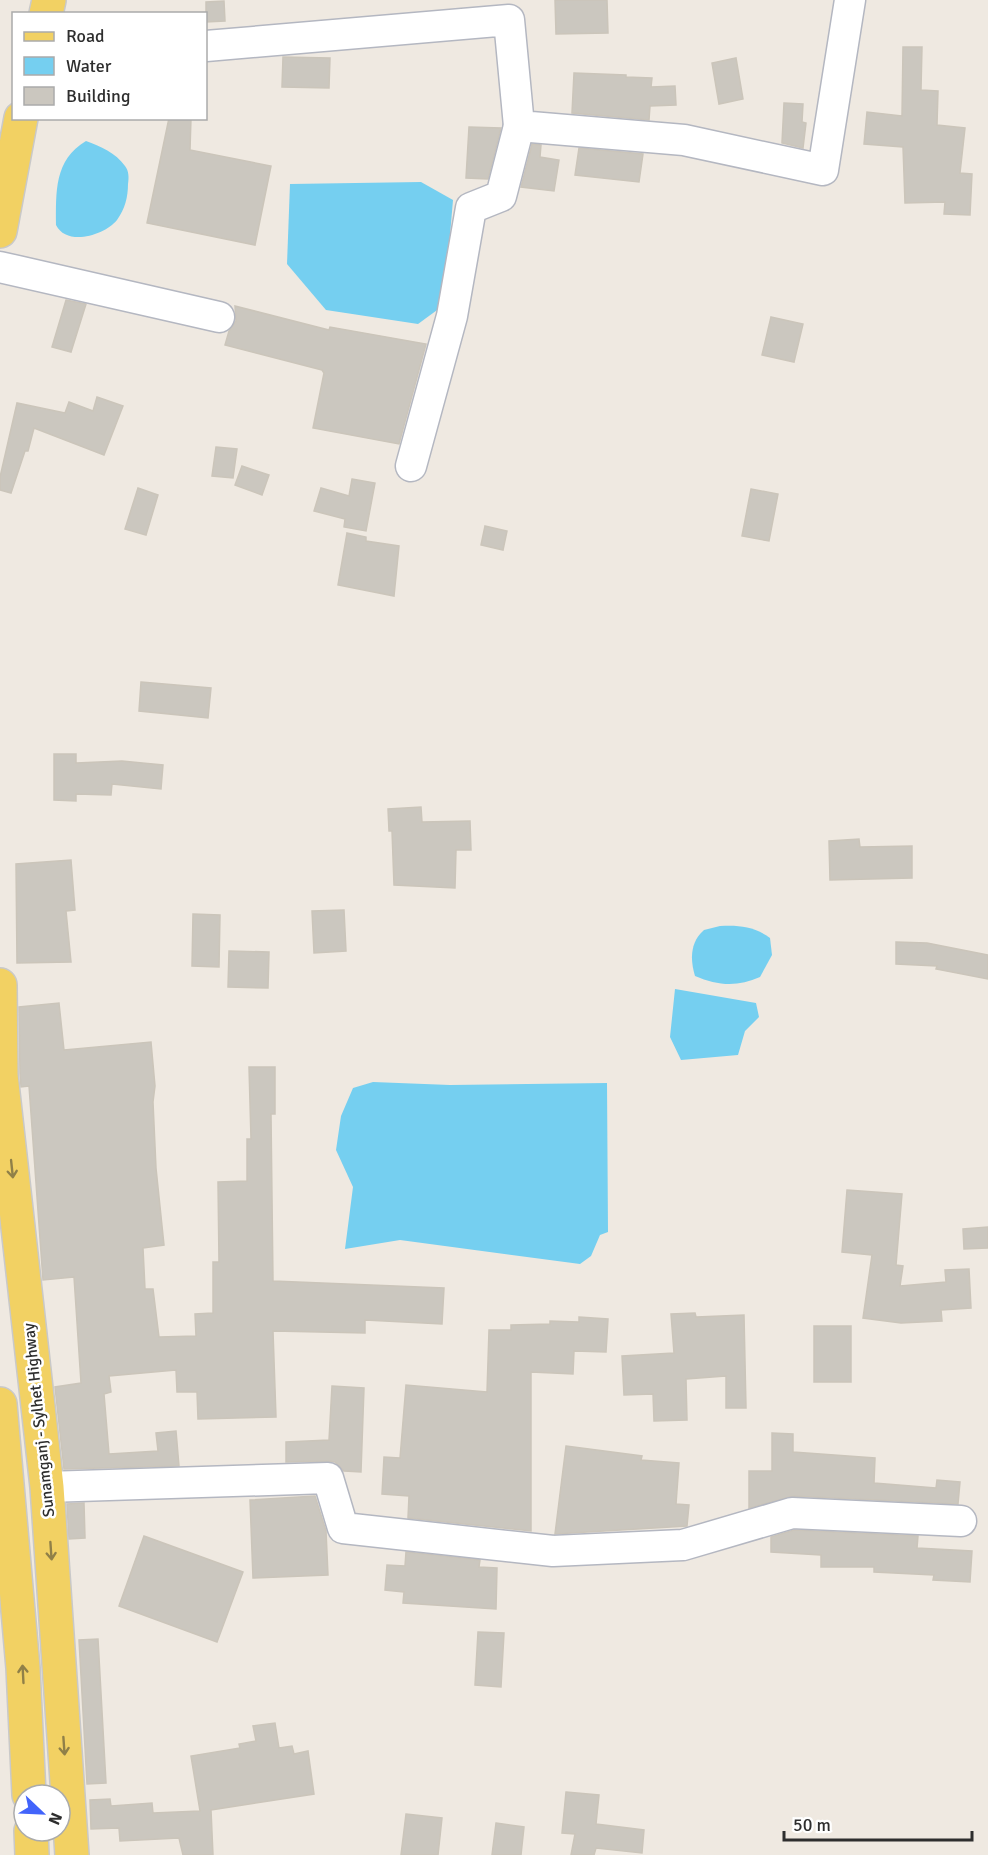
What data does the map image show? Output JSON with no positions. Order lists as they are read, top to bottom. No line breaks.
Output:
{"streets":{"main road":["Sunamganj - Sylhet Highway"]},"legend":["Road","Water","Building"],"scale_bar":"50 m","north":"bottom right"}
